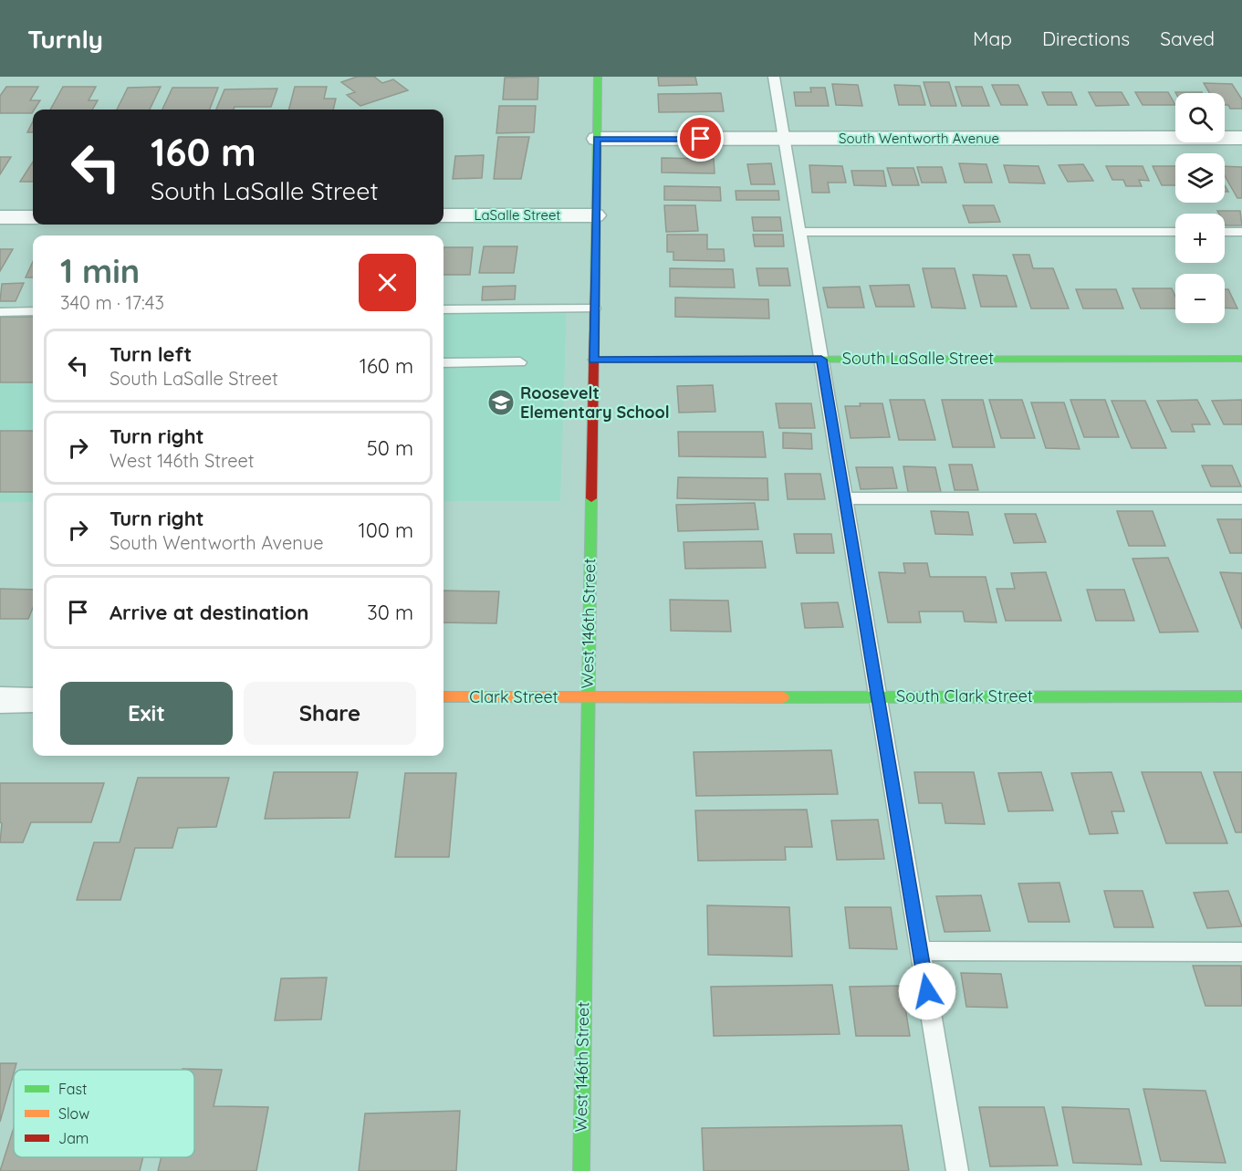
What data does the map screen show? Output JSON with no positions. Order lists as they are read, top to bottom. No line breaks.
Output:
{"streets":{"street":["South Wentworth Avenue","LaSalle Street","South LaSalle Street","West 146th Street","South Clark Street","Clark Street"]},"crossings":[["South Wentworth Avenue","West 146th Street"],["LaSalle Street","West 146th Street"],["South LaSalle Street","West 146th Street"],["West 146th Street","South Clark Street"],["West 146th Street","Clark Street"],["South Clark Street","Clark Street"]],"places":{"school or university":["Roosevelt Elementary School"]},"legend":["Fast","Slow","Jam"],"page":{"header":"Turnly","nav":["Map","Directions","Saved"],"map_buttons":["+","−"],"turn":["160 m","South LaSalle Street"],"heading":["1 min","340 m · 17:43"],"list":[{"name":"Turn left","note":"South LaSalle Street","value":"160 m"},{"name":"Turn right","note":"West 146th Street","value":"50 m"},{"name":"Turn right","note":"South Wentworth Avenue","value":"100 m"},{"name":"Arrive at destination","value":"30 m"}],"buttons":["Exit","Share"]}}
